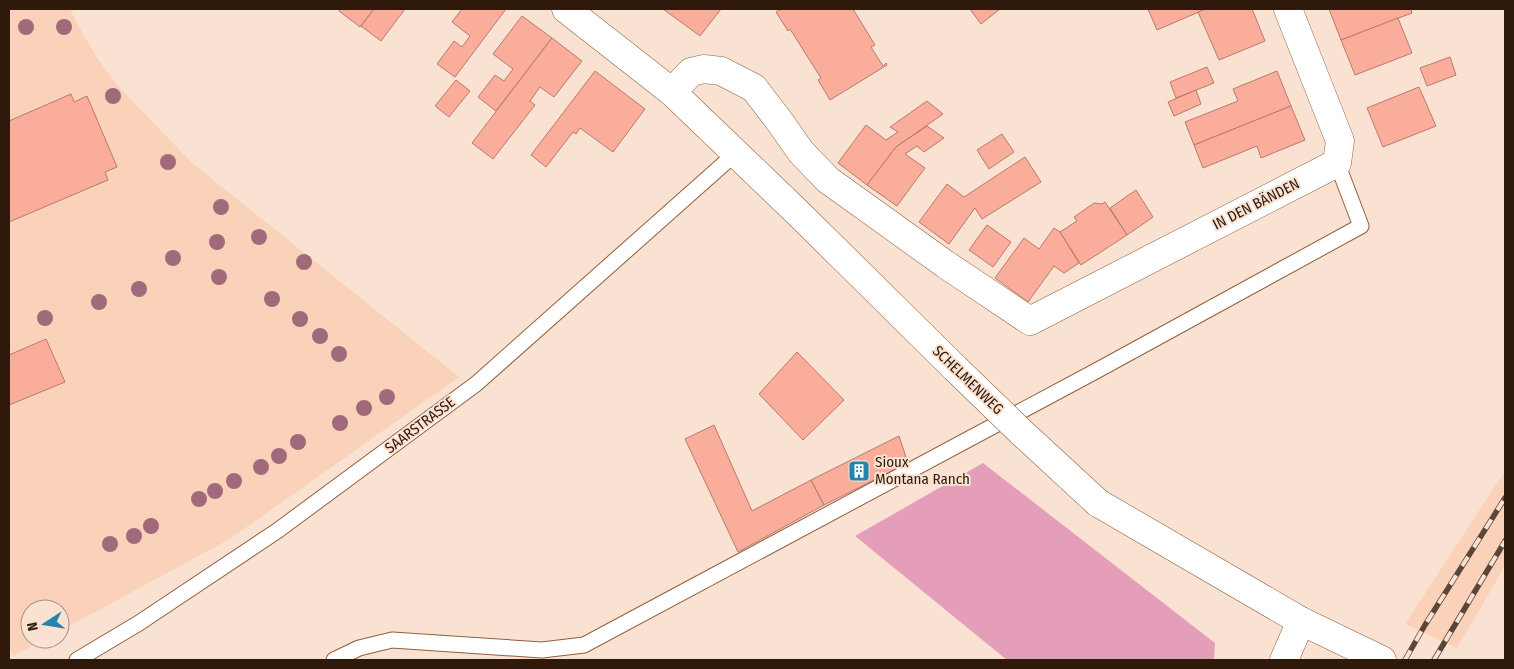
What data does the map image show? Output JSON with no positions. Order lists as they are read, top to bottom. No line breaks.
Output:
{"streets":{"street":["IN DEN BÄNDEN","SCHELMENWEG"],"lane":["SAARSTRASSE"]},"crossings":[["IN DEN BÄNDEN","SCHELMENWEG"],["SCHELMENWEG","SAARSTRASSE"]],"places":{"building":["Sioux Montana Ranch"]},"north":"left"}
